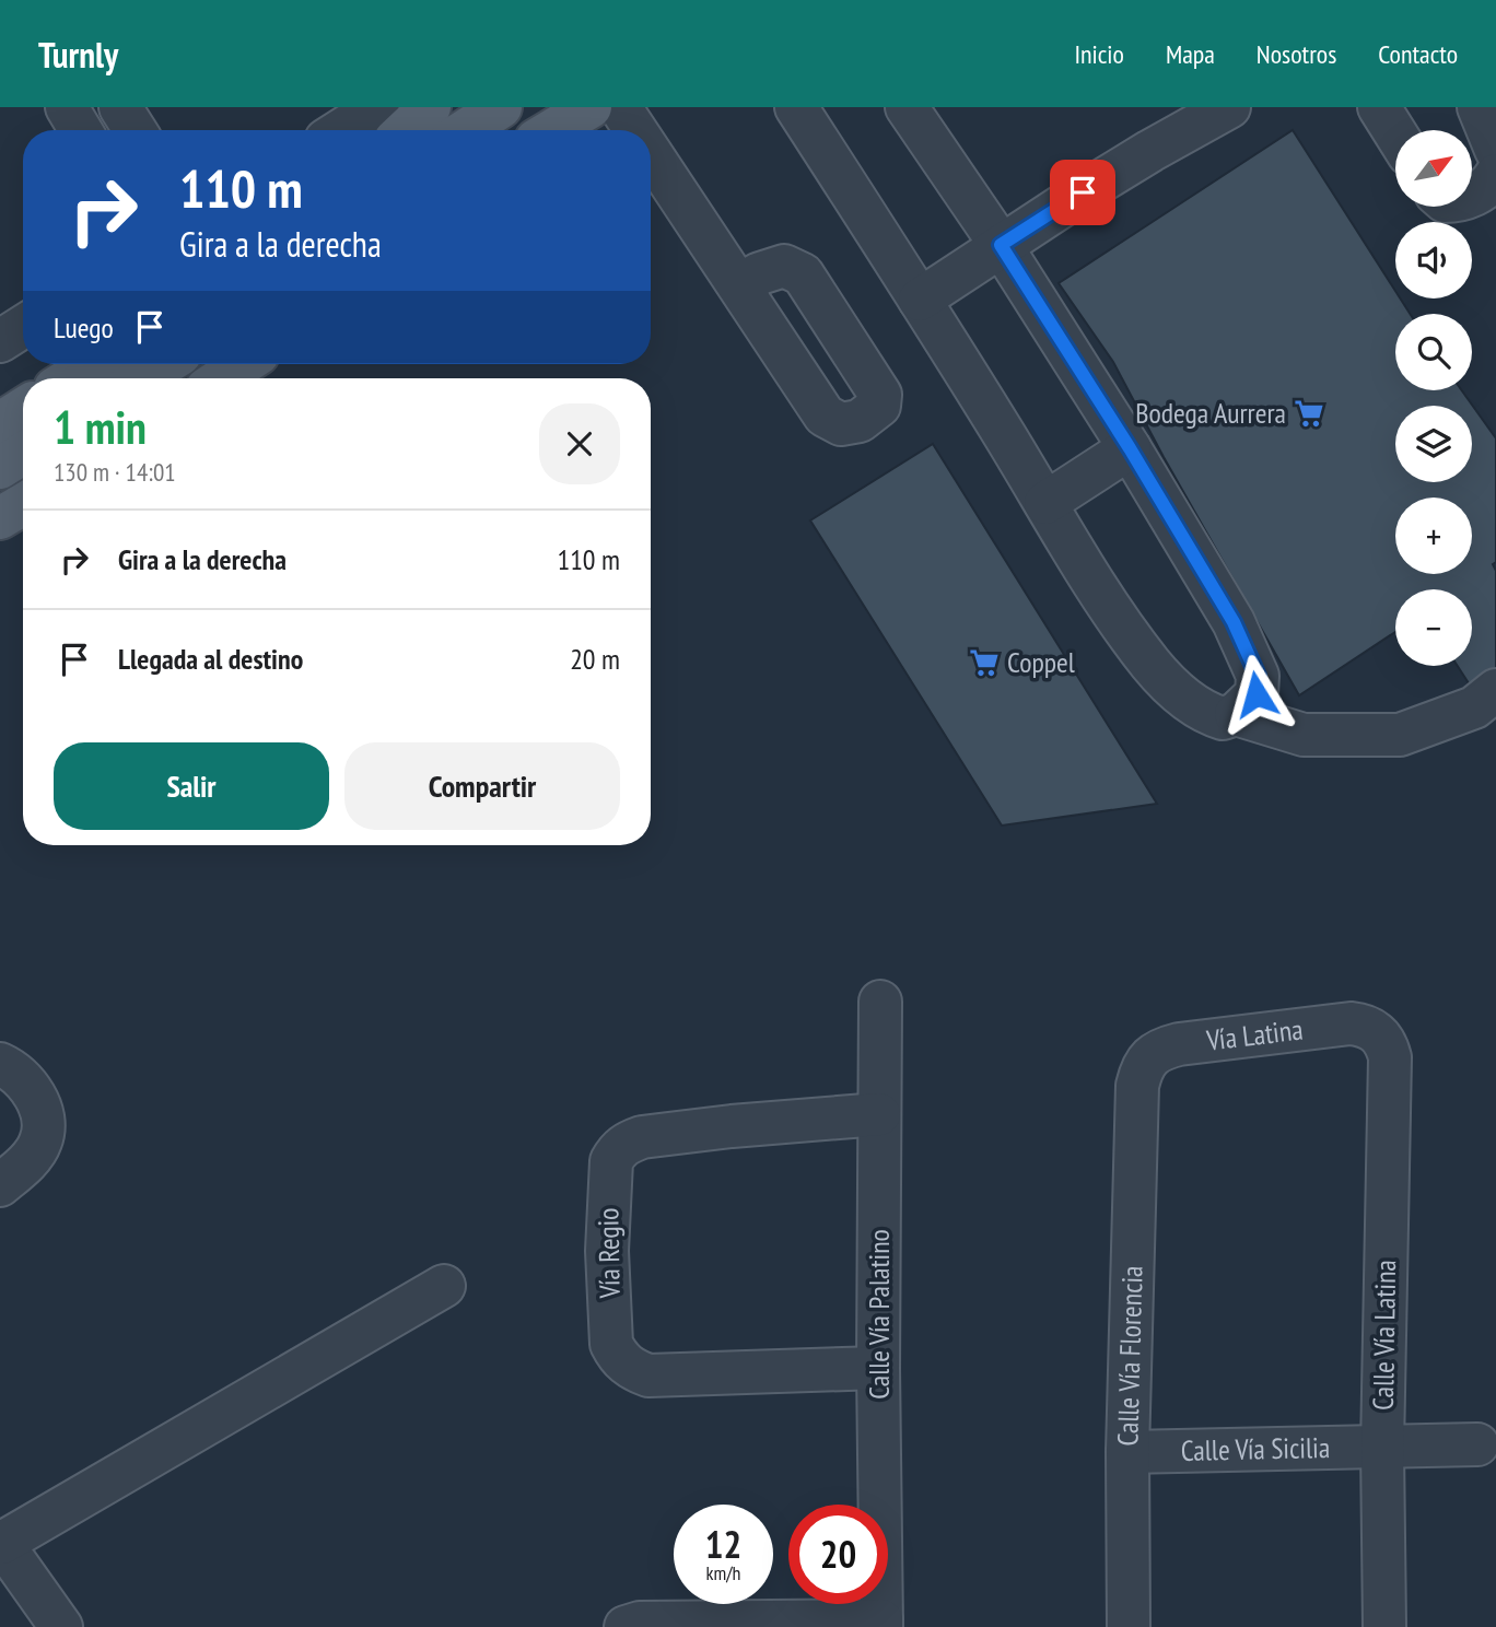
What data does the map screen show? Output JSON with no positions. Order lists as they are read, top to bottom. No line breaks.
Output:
{"streets":{"street":["Vía Latina","Vía Regio","Calle Vía Palatino","Calle Vía Latina","Calle Vía Florencia","Calle Vía Sicilia"]},"crossings":[["Vía Latina","Calle Vía Latina"],["Vía Latina","Calle Vía Florencia"],["Vía Regio","Calle Vía Palatino"],["Calle Vía Latina","Calle Vía Sicilia"],["Calle Vía Florencia","Calle Vía Sicilia"]],"places":{"supermarket":["Bodega Aurrera","Coppel"]},"north":"top right","page":{"header":"Turnly","nav":["Inicio","Mapa","Nosotros","Contacto"],"map_buttons":["+","−"],"turn":["110 m","Gira a la derecha"],"then":"Luego","heading":["1 min","130 m · 14:01"],"list":[{"name":"Gira a la derecha","value":"110 m"},{"name":"Llegada al destino","value":"20 m"}],"buttons":["Salir","Compartir"],"speed":"12 km/h","limit":"20"}}
